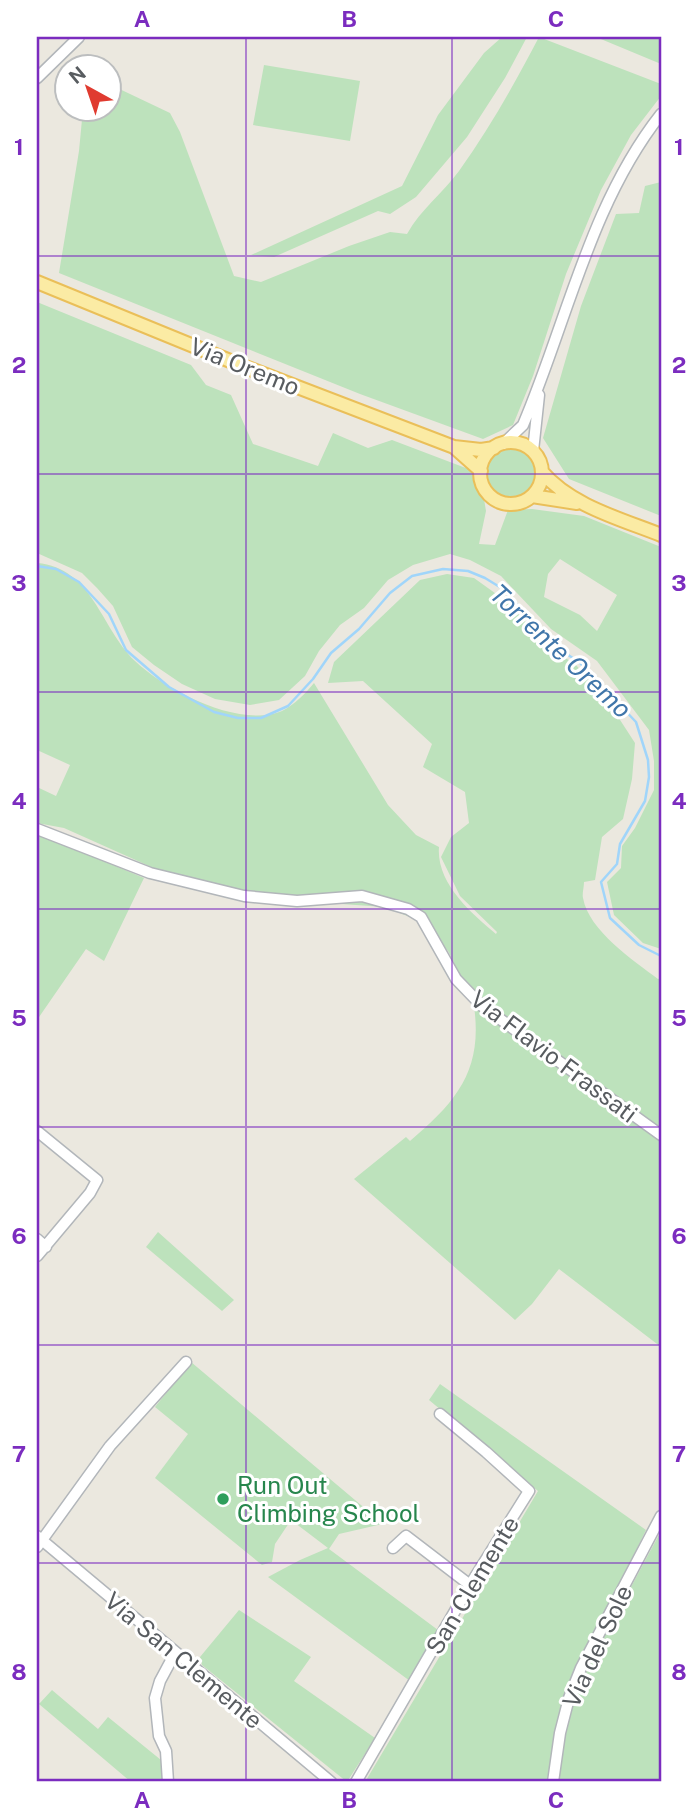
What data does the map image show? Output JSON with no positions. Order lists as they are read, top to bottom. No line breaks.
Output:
{"streets":{"main road":["Via Oremo"],"street":["Via Flavio Frassati","San Clemente","Via del Sole","Via San Clemente"]},"water":["Torrente Oremo"],"places":["Run Out Climbing School"],"north":"top left","grid":{"columns":["A","B","C"],"rows":["1","2","3","4","5","6","7","8"]}}
